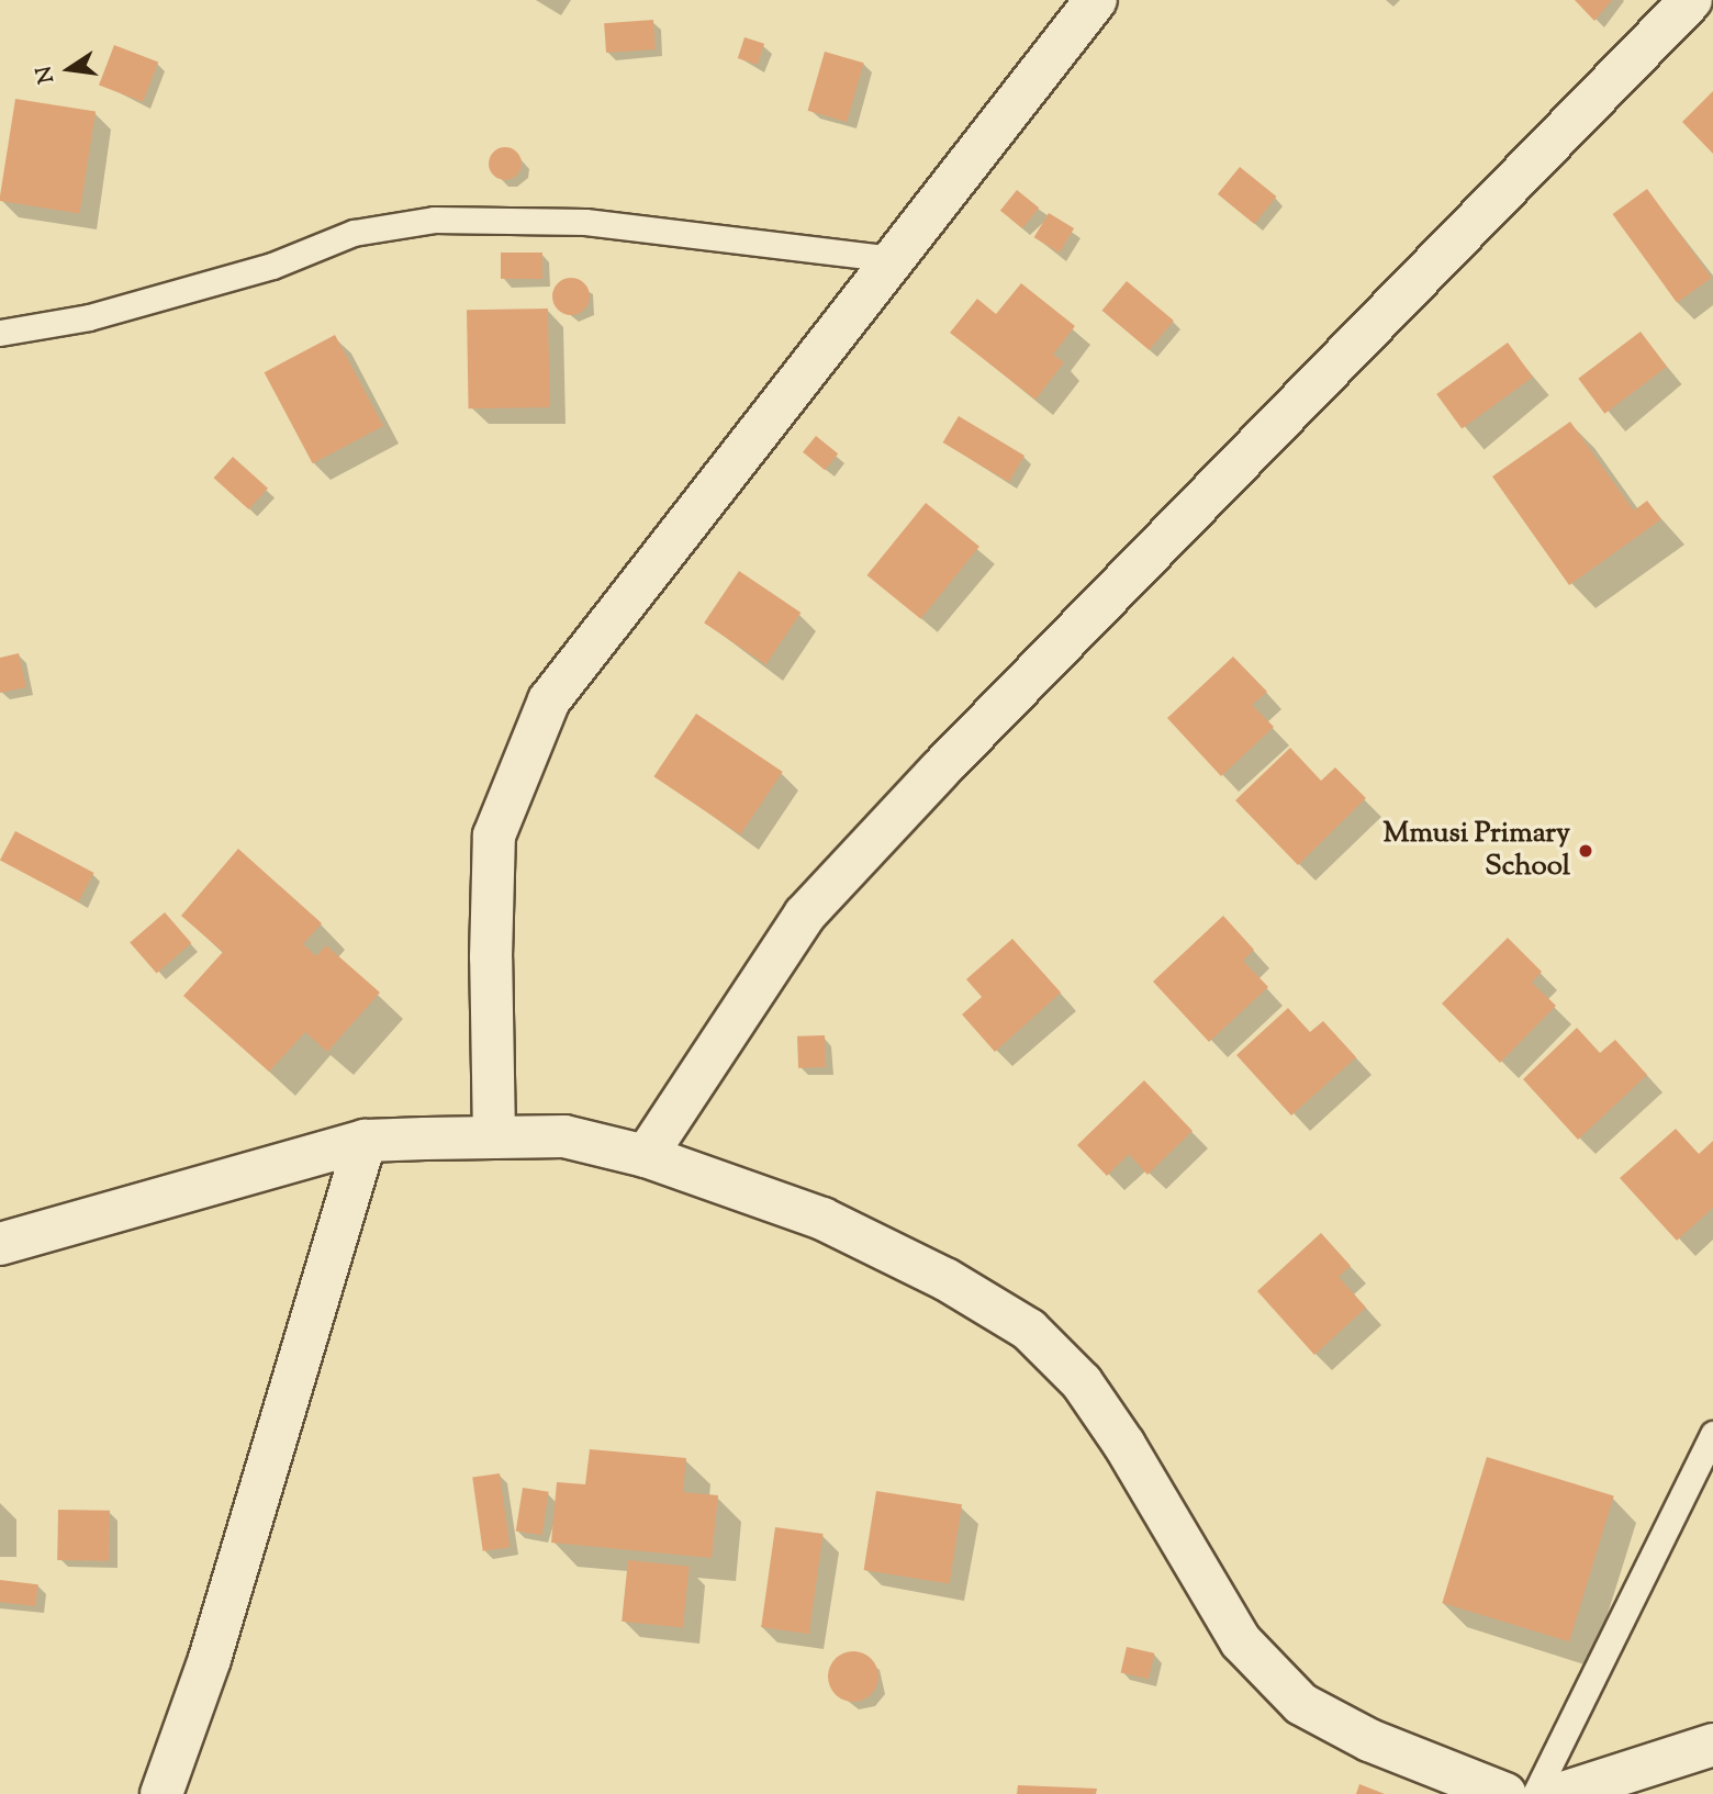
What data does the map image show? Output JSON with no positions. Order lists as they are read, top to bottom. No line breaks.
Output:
{"places":["Mmusi Primary School"],"north":"left"}
